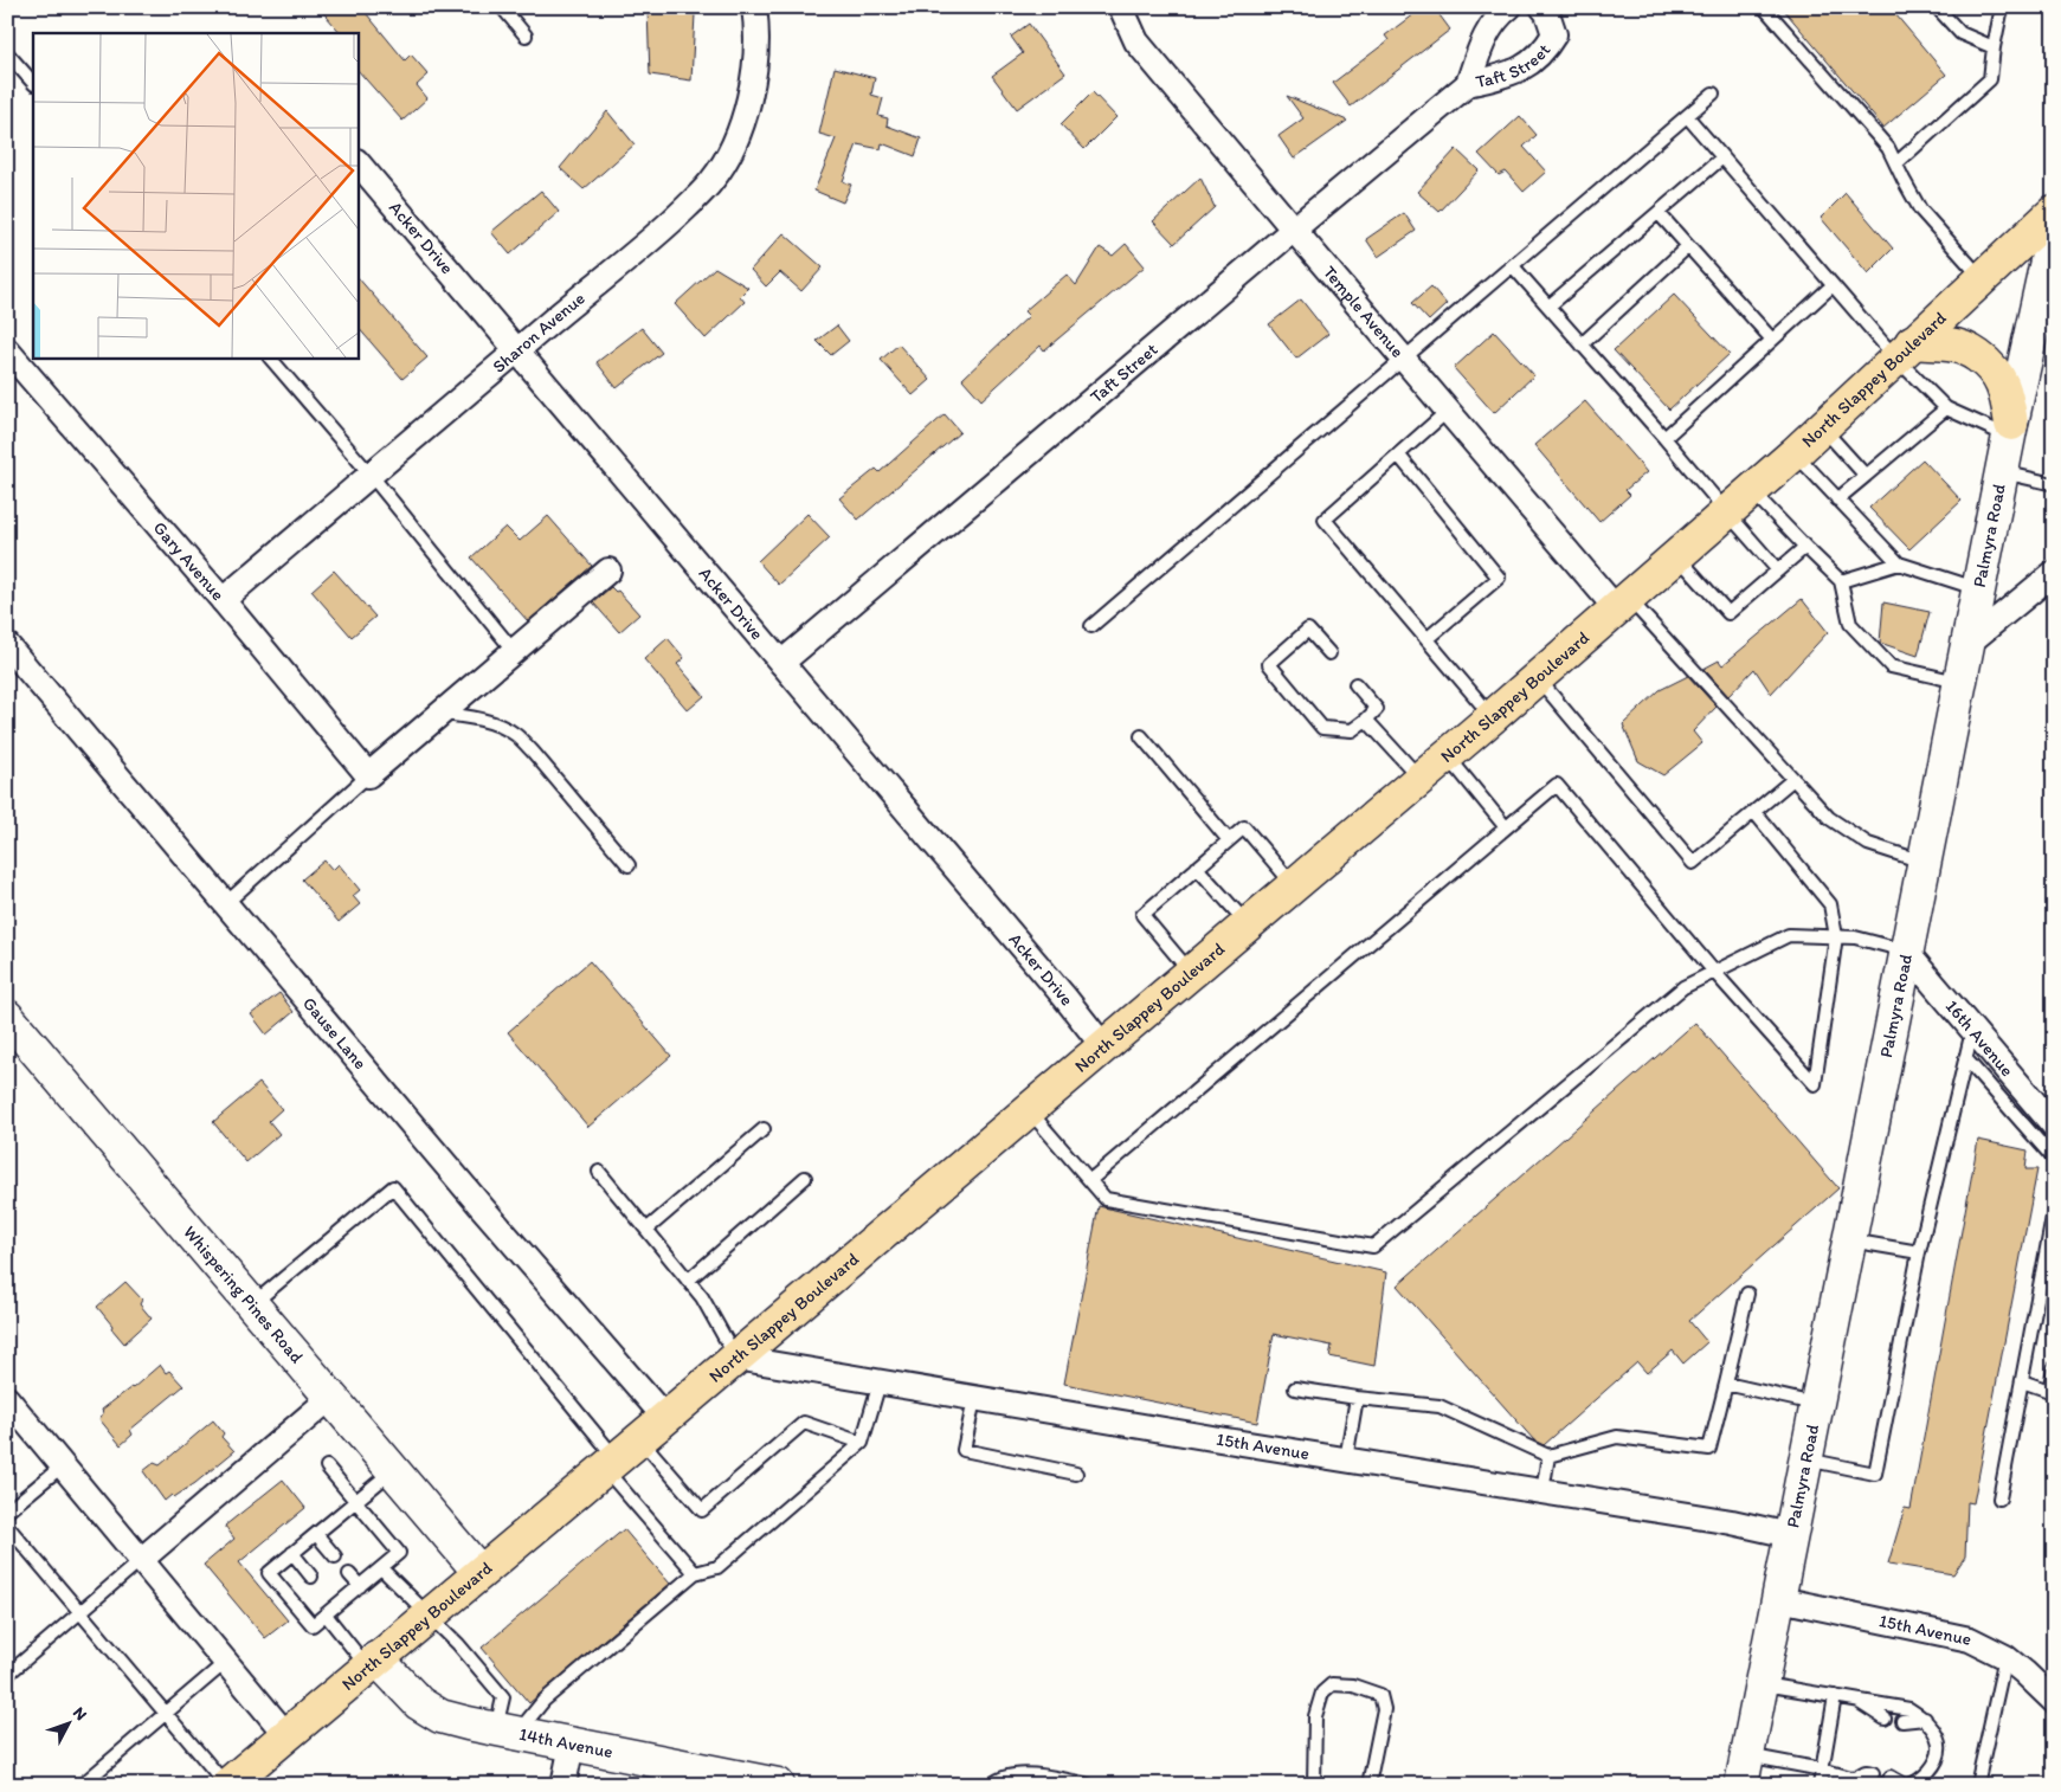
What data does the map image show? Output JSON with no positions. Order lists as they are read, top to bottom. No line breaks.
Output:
{"streets":{"main road":["North Slappey Boulevard","Palmyra Road","Whispering Pines Road","14th Avenue"],"street":["Taft Street","Acker Drive","Temple Avenue","Sharon Avenue","Gary Avenue","Gause Lane","16th Avenue","15th Avenue"]},"crossings":[["Taft Street","Acker Drive"],["Taft Street","Temple Avenue"],["Acker Drive","Sharon Avenue"],["Acker Drive","North Slappey Boulevard"],["Temple Avenue","North Slappey Boulevard"],["Sharon Avenue","Gary Avenue"],["North Slappey Boulevard","Gause Lane"],["North Slappey Boulevard","Whispering Pines Road"],["North Slappey Boulevard","15th Avenue"],["North Slappey Boulevard","14th Avenue"],["Palmyra Road","16th Avenue"],["Palmyra Road","15th Avenue"]],"north":"top right"}
